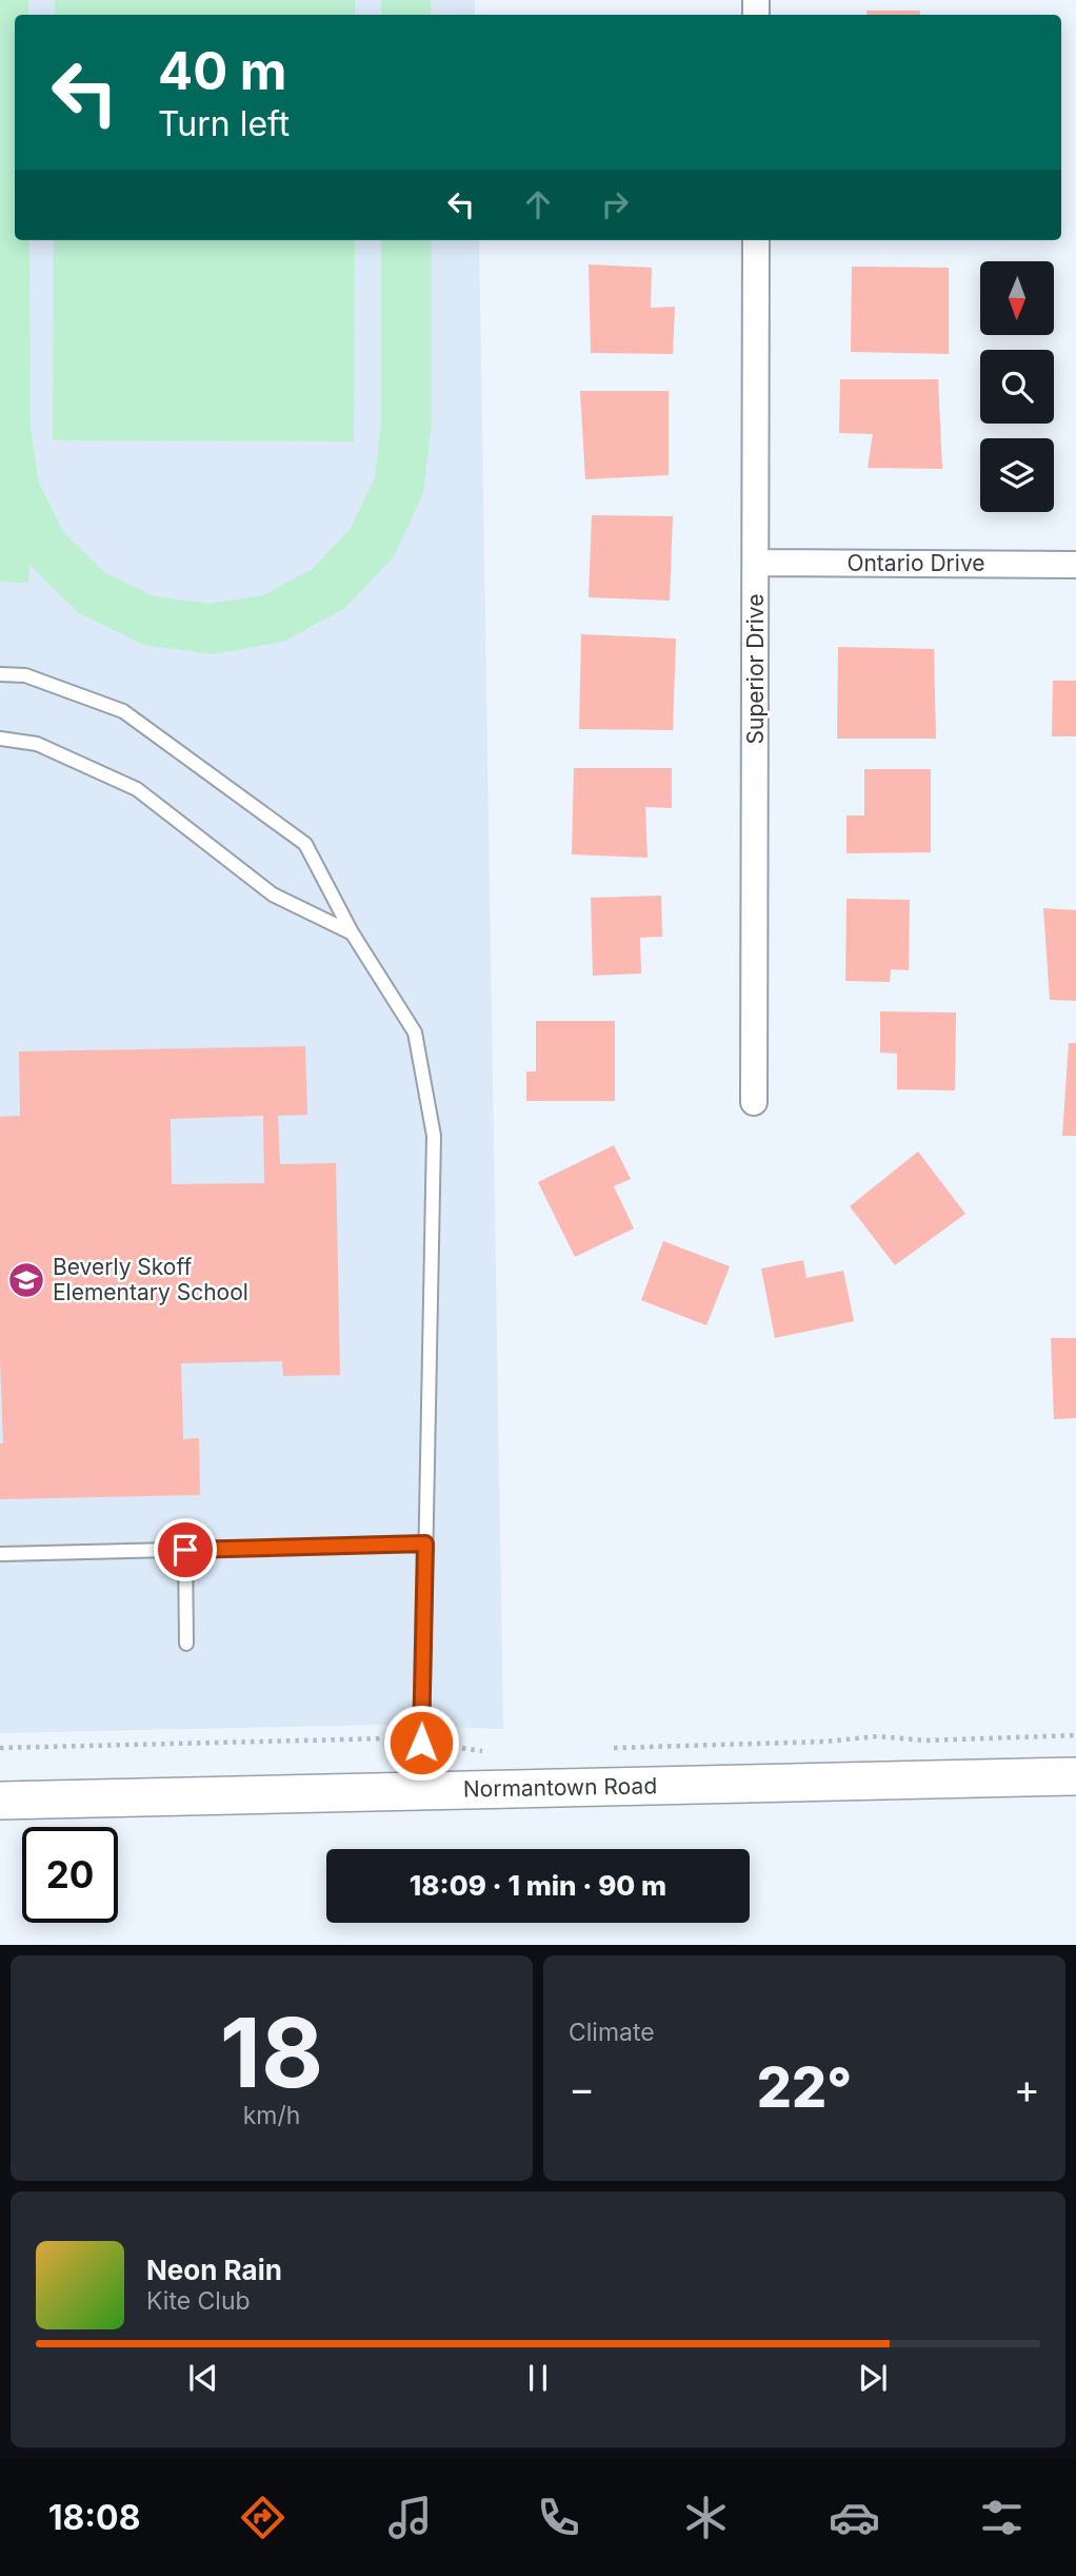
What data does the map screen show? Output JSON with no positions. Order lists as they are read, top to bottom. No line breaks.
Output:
{"streets":{"street":["Ontario Drive","Superior Drive","Normantown Road"]},"crossings":[["Ontario Drive","Superior Drive"]],"places":{"school or university":["Beverly Skoff Elementary School"]},"north":"bottom","page":{"turn":["40 m","Turn left"],"limit":"20","trip":"18:09 · 1 min · 90 m","tile":[["18","km/h"],"Climate"],"heat":["−","22°","+"],"song":["Neon Rain","Kite Club"],"tabs":"18:08"}}
